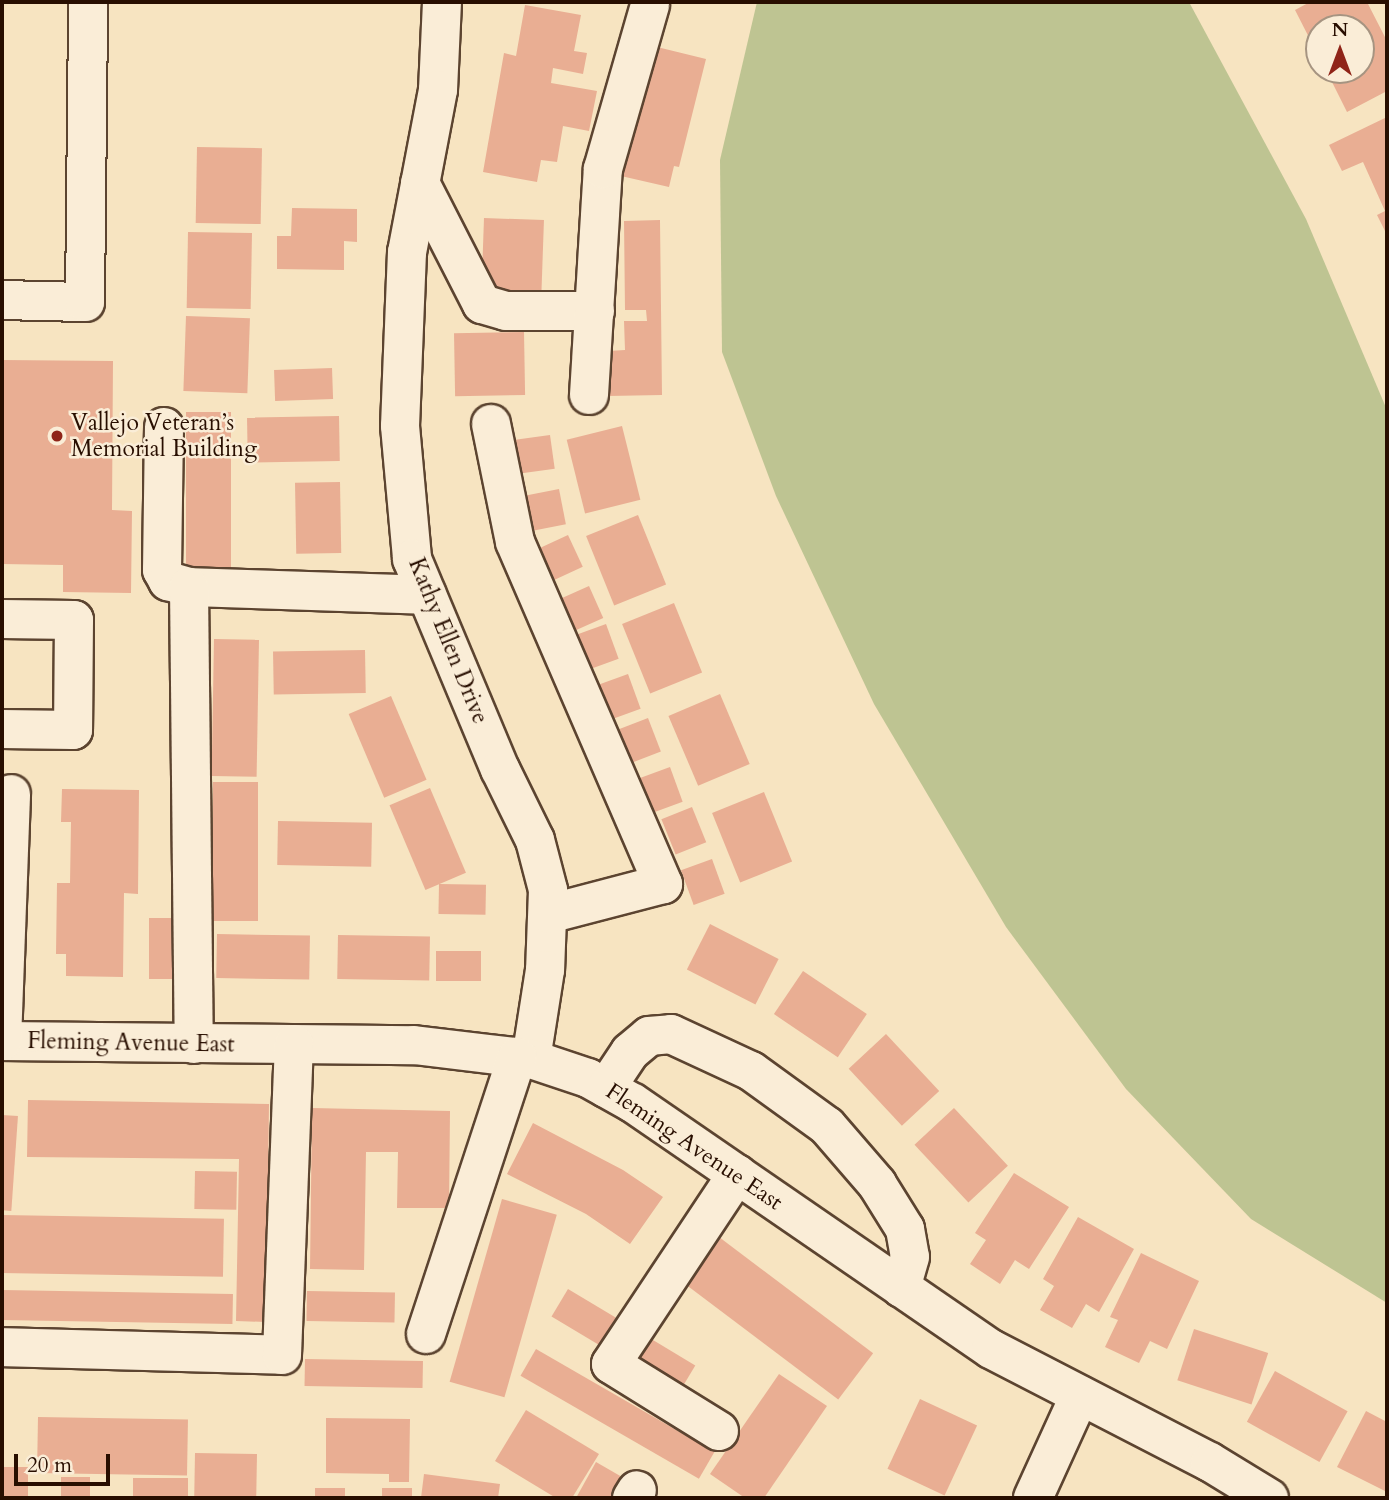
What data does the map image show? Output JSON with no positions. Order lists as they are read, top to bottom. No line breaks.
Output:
{"streets":{"street":["Kathy Ellen Drive","Fleming Avenue East"]},"crossings":[["Kathy Ellen Drive","Fleming Avenue East"]],"places":["Vallejo Veteran’s Memorial Building"],"scale_bar":"20 m","north":"top"}
